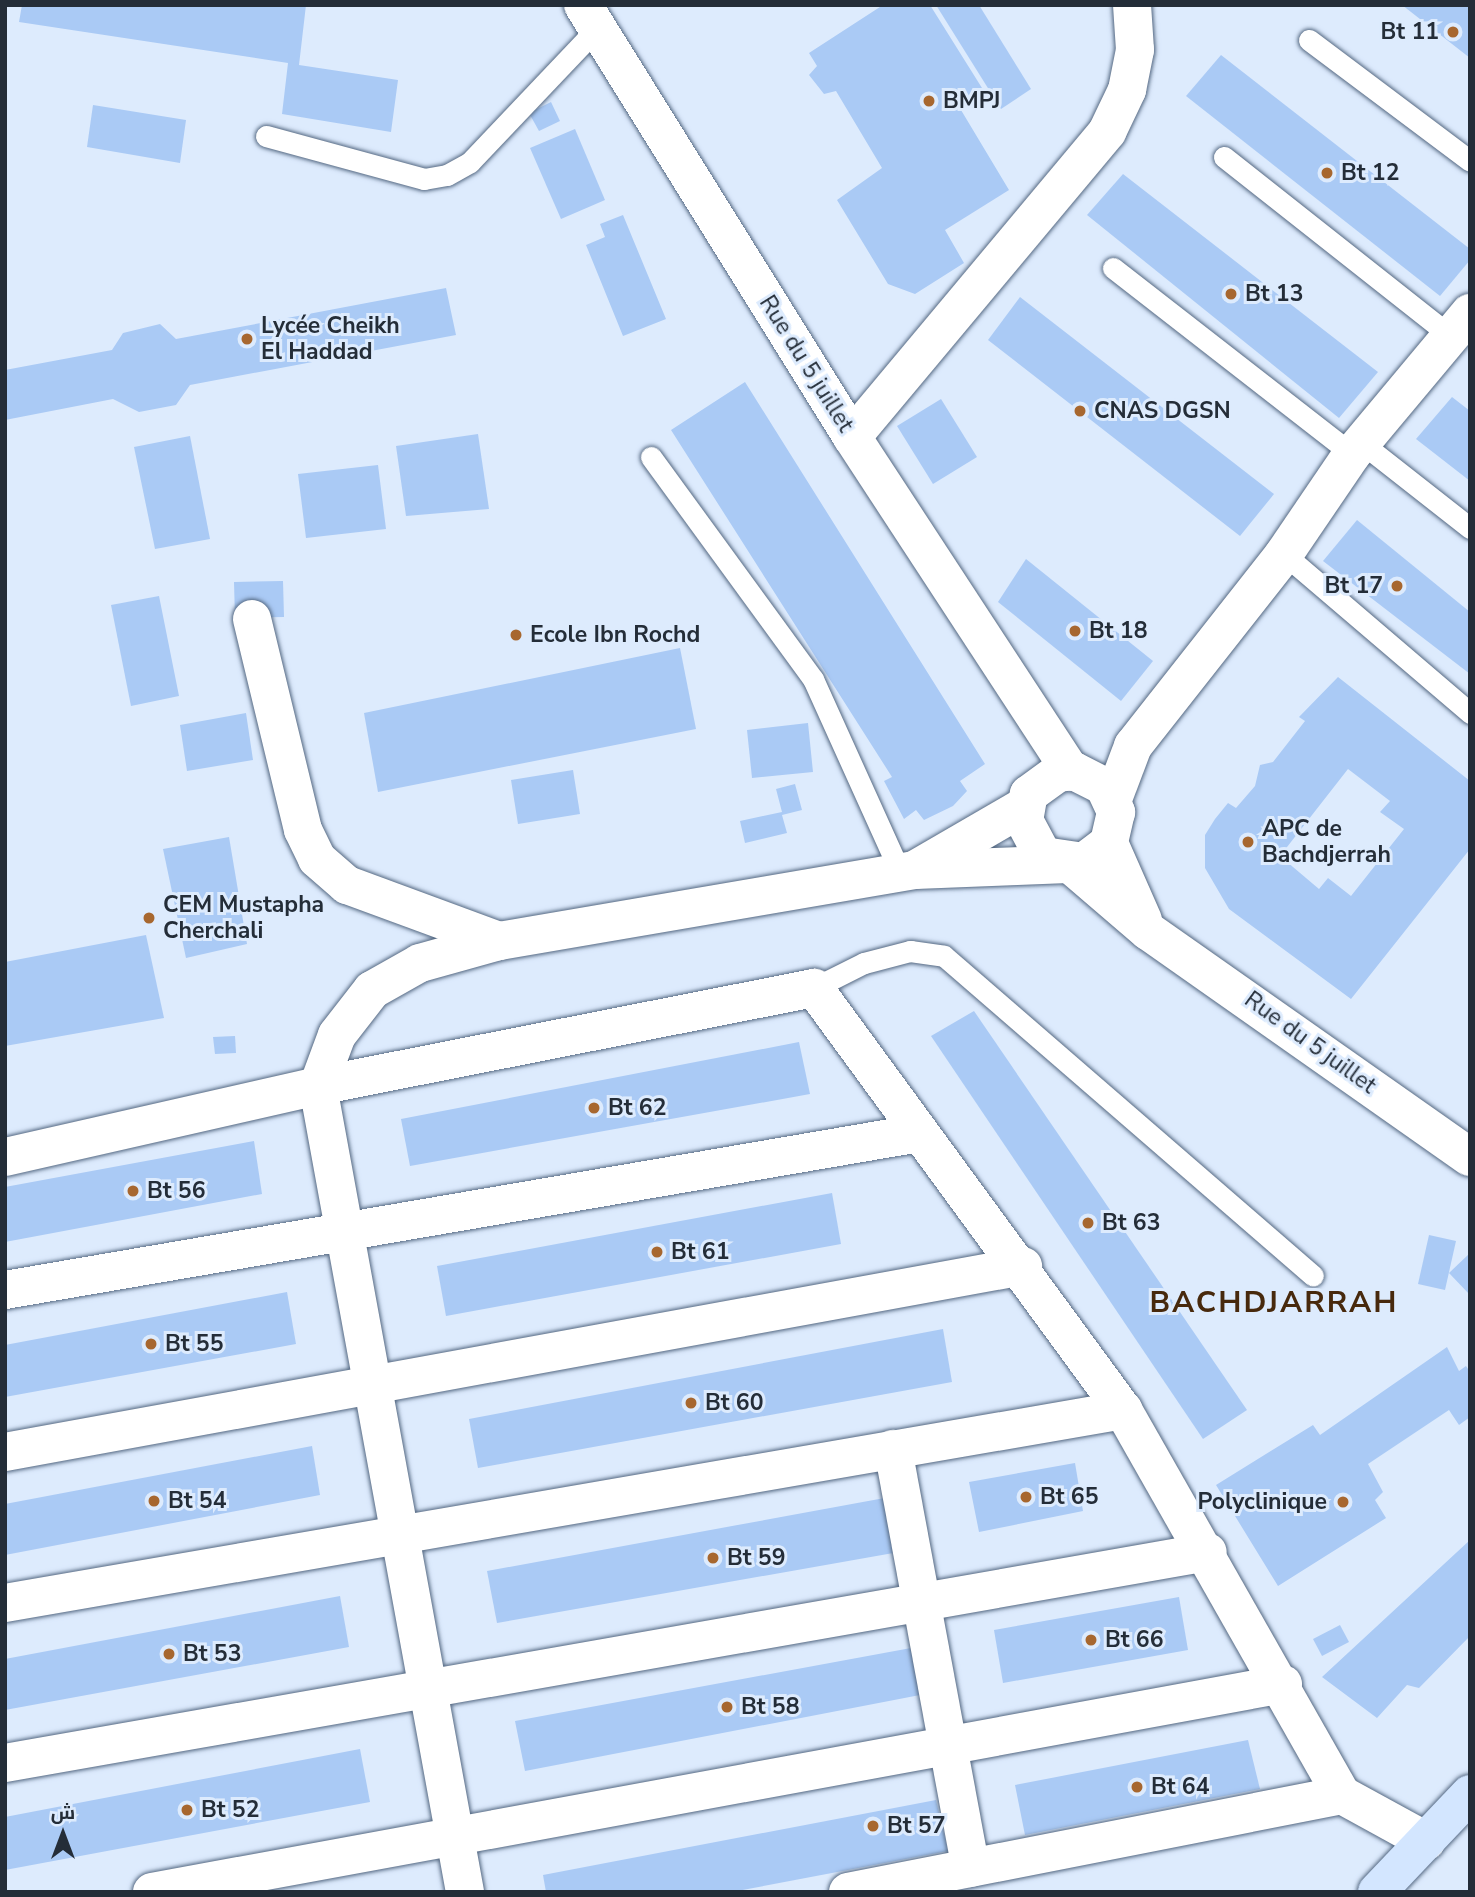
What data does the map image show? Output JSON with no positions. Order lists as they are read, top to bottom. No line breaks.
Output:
{"streets":{"street":["Rue du 5 juillet"]},"districts":["BACHDJARRAH"],"places":["Bt 11","BMPJ","Bt 12","Bt 13","Lycée Cheikh El Haddad","CNAS DGSN","Bt 17","Bt 18","Ecole Ibn Rochd","APC de Bachdjerrah","CEM Mustapha Cherchali","Bt 62","Bt 56","Bt 63","Bt 61","Bt 55","Bt 60","Bt 65","Bt 54","Polyclinique","Bt 59","Bt 66","Bt 53","Bt 58","Bt 64","Bt 52","Bt 57"],"north":"top"}
